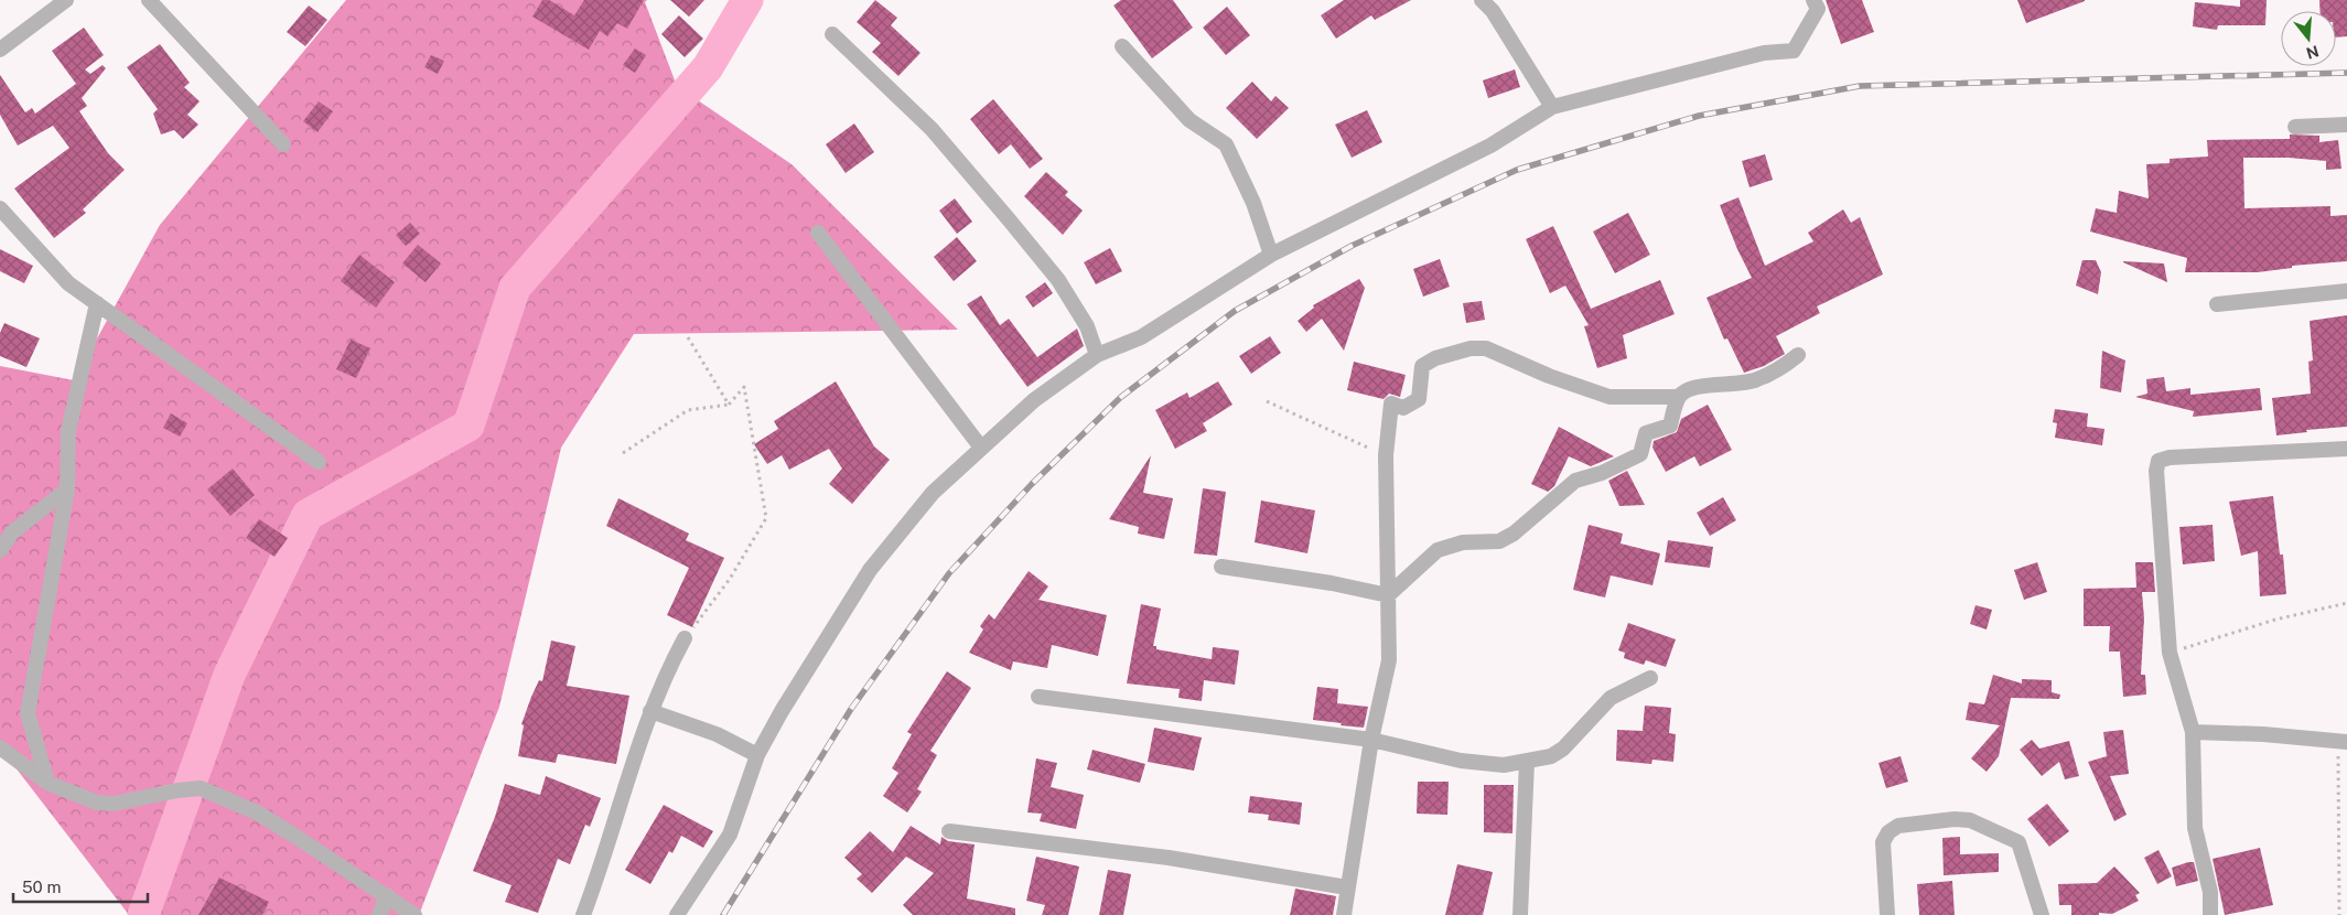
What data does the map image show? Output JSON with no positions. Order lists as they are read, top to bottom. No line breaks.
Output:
{"scale_bar":"50 m","north":"bottom"}
